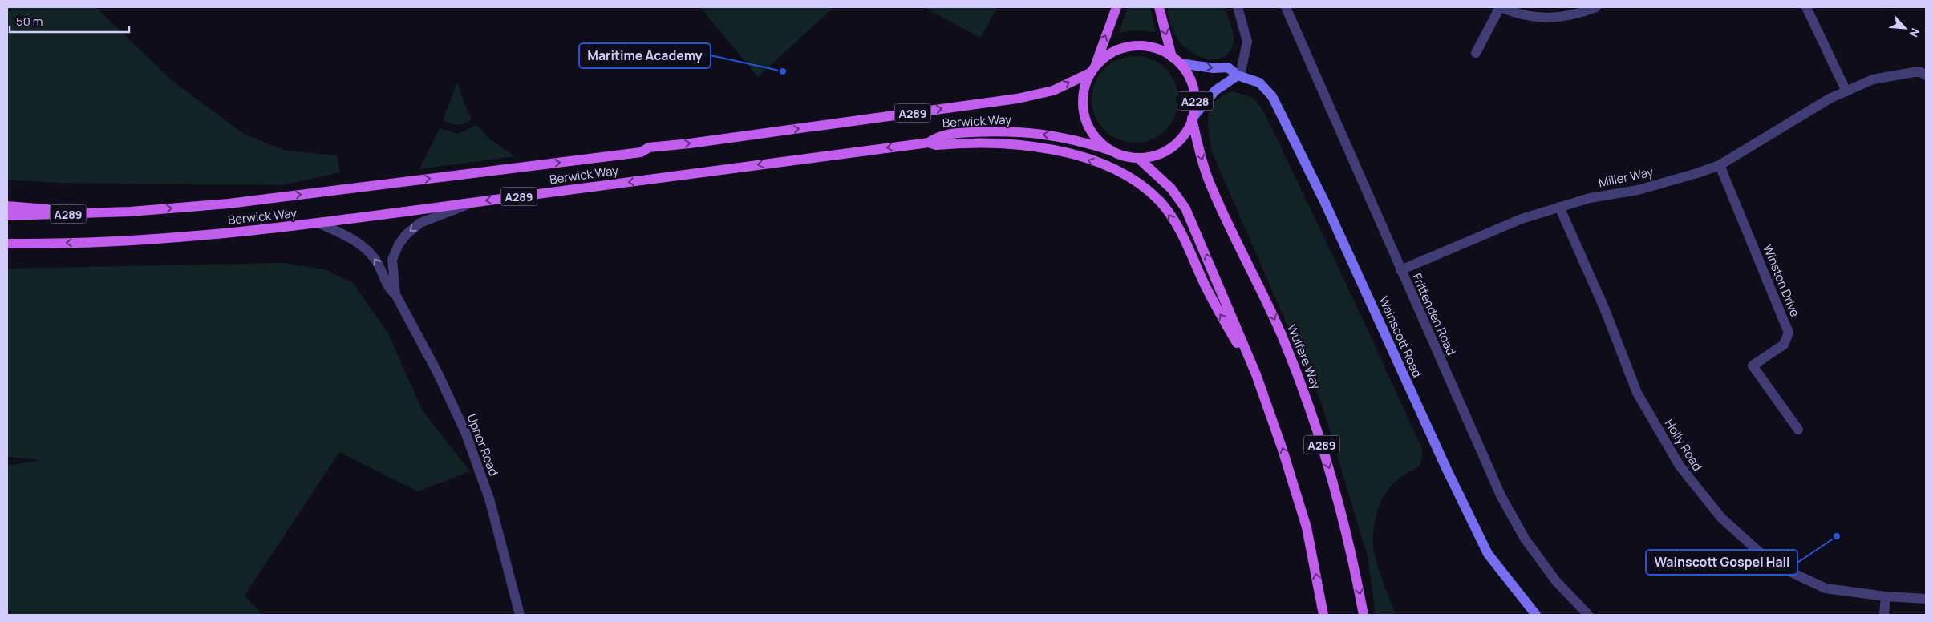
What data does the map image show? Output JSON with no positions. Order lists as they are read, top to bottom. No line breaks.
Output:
{"streets":{"main road":["A228","A289","Berwick Way","Wulfere Way"],"street":["Miller Way","Winston Drive","Frittenden Road","Wainscott Road","Upnor Road","Holly Road"]},"crossings":[["A228","A289"],["A228","Berwick Way"],["A228","Wainscott Road"],["A228","Wulfere Way"],["A289","Berwick Way"],["A289","Wainscott Road"],["A289","Wulfere Way"],["Berwick Way","Wainscott Road"],["Berwick Way","Wulfere Way"],["Berwick Way","Upnor Road"],["Miller Way","Winston Drive"],["Miller Way","Frittenden Road"],["Miller Way","Holly Road"],["Wainscott Road","Wulfere Way"]],"places":["Maritime Academy","Wainscott Gospel Hall"],"scale_bar":"50 m","north":"bottom right"}
